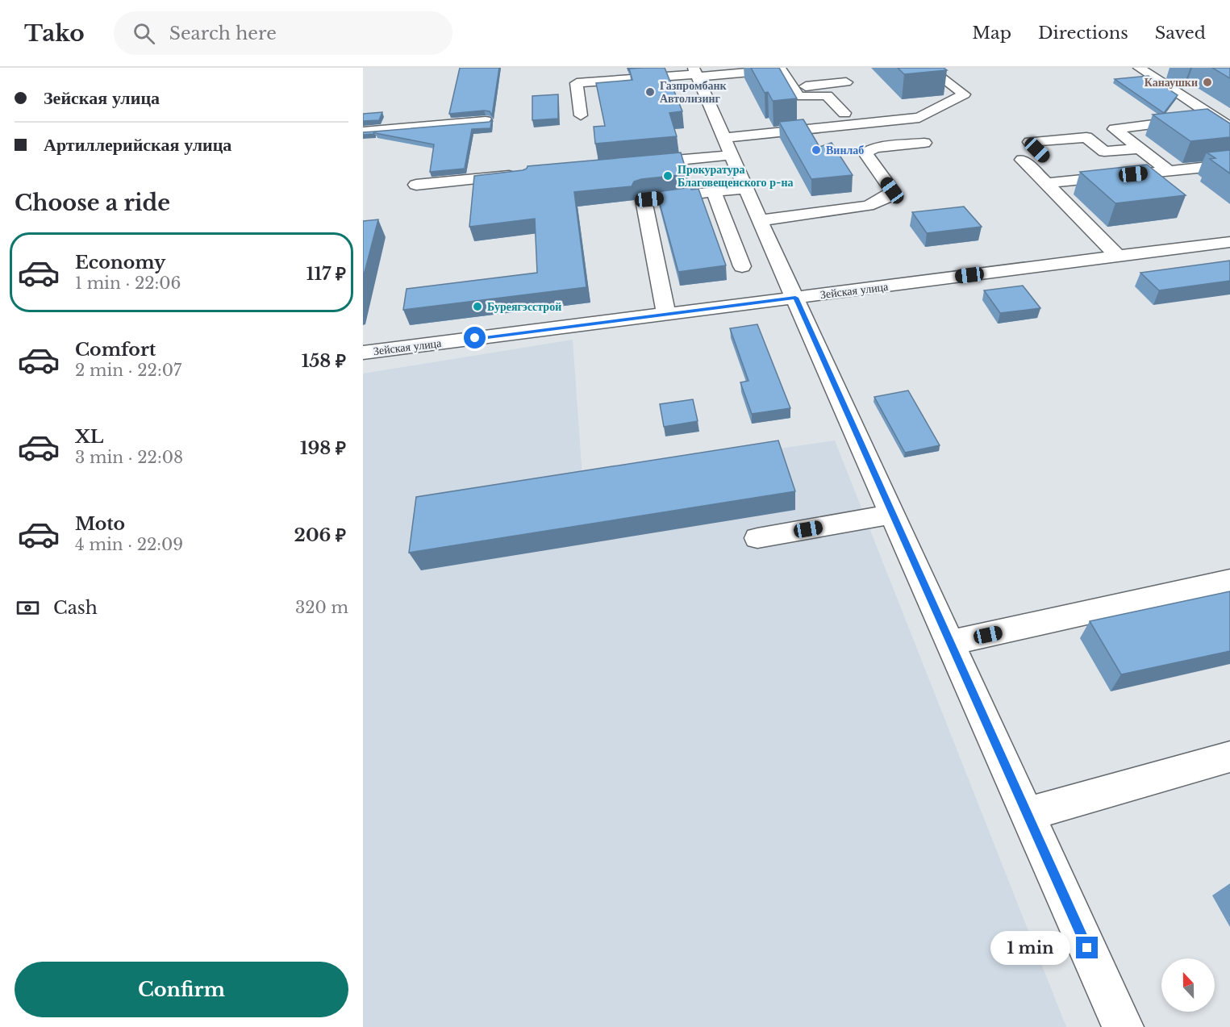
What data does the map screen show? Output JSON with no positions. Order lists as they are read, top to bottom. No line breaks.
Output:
{"streets":{"street":["Зейская улица"]},"places":["Канаушки","Газпромбанк Автолизинг","Винлаб","Прокуратура Благовещенского р-на","Буреягэсстрой"],"north":"top","page":{"header":"Tako","search":"Search here","nav":["Map","Directions","Saved"],"banner":["Зейская улица","Артиллерийская улица"],"heading":"Choose a ride","list":[{"name":"Economy","note":"1 min · 22:06","value":"117 ₽"},{"name":"Comfort","note":"2 min · 22:07","value":"158 ₽"},{"name":"XL","note":"3 min · 22:08","value":"198 ₽"},{"name":"Moto","note":"4 min · 22:09","value":"206 ₽"}],"pay":["Cash","320 m"],"bubble":"1 min","buttons":"Confirm"}}
